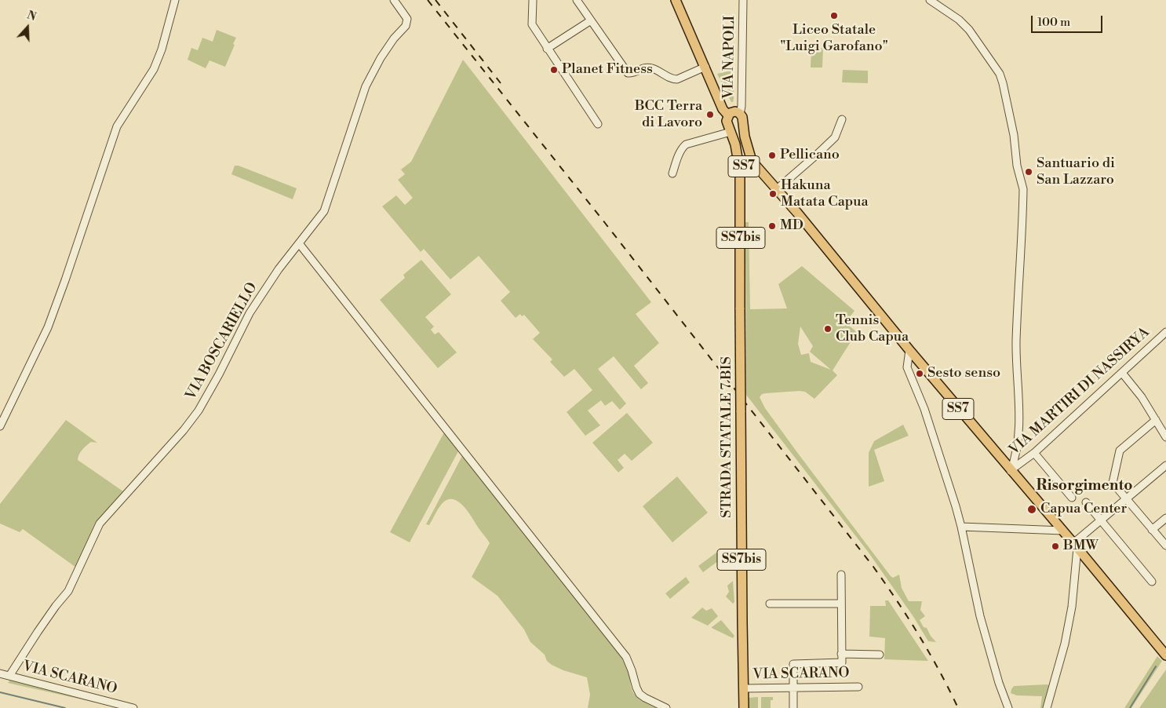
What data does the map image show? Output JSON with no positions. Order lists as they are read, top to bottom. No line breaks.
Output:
{"streets":{"main road":["SS7","SS7bis","STRADA STATALE 7 BIS"],"street":["VIA NAPOLI","VIA BOSCARIELLO","VIA MARTIRI DI NASSIRYA","VIA SCARANO"]},"crossings":[["VIA NAPOLI","SS7"],["SS7","VIA MARTIRI DI NASSIRYA"],["SS7","STRADA STATALE 7 BIS"],["VIA BOSCARIELLO","VIA SCARANO"],["STRADA STATALE 7 BIS","VIA SCARANO"]],"districts":["Risorgimento"],"places":["Liceo Statale \"Luigi Garofano\"","Planet Fitness","BCC Terra di Lavoro","Pellicano","Santuario di San Lazzaro","Hakuna Matata Capua","MD","Tennis Club Capua","Sesto senso","Capua Center","BMW"],"scale_bar":"100 m","north":"top"}
